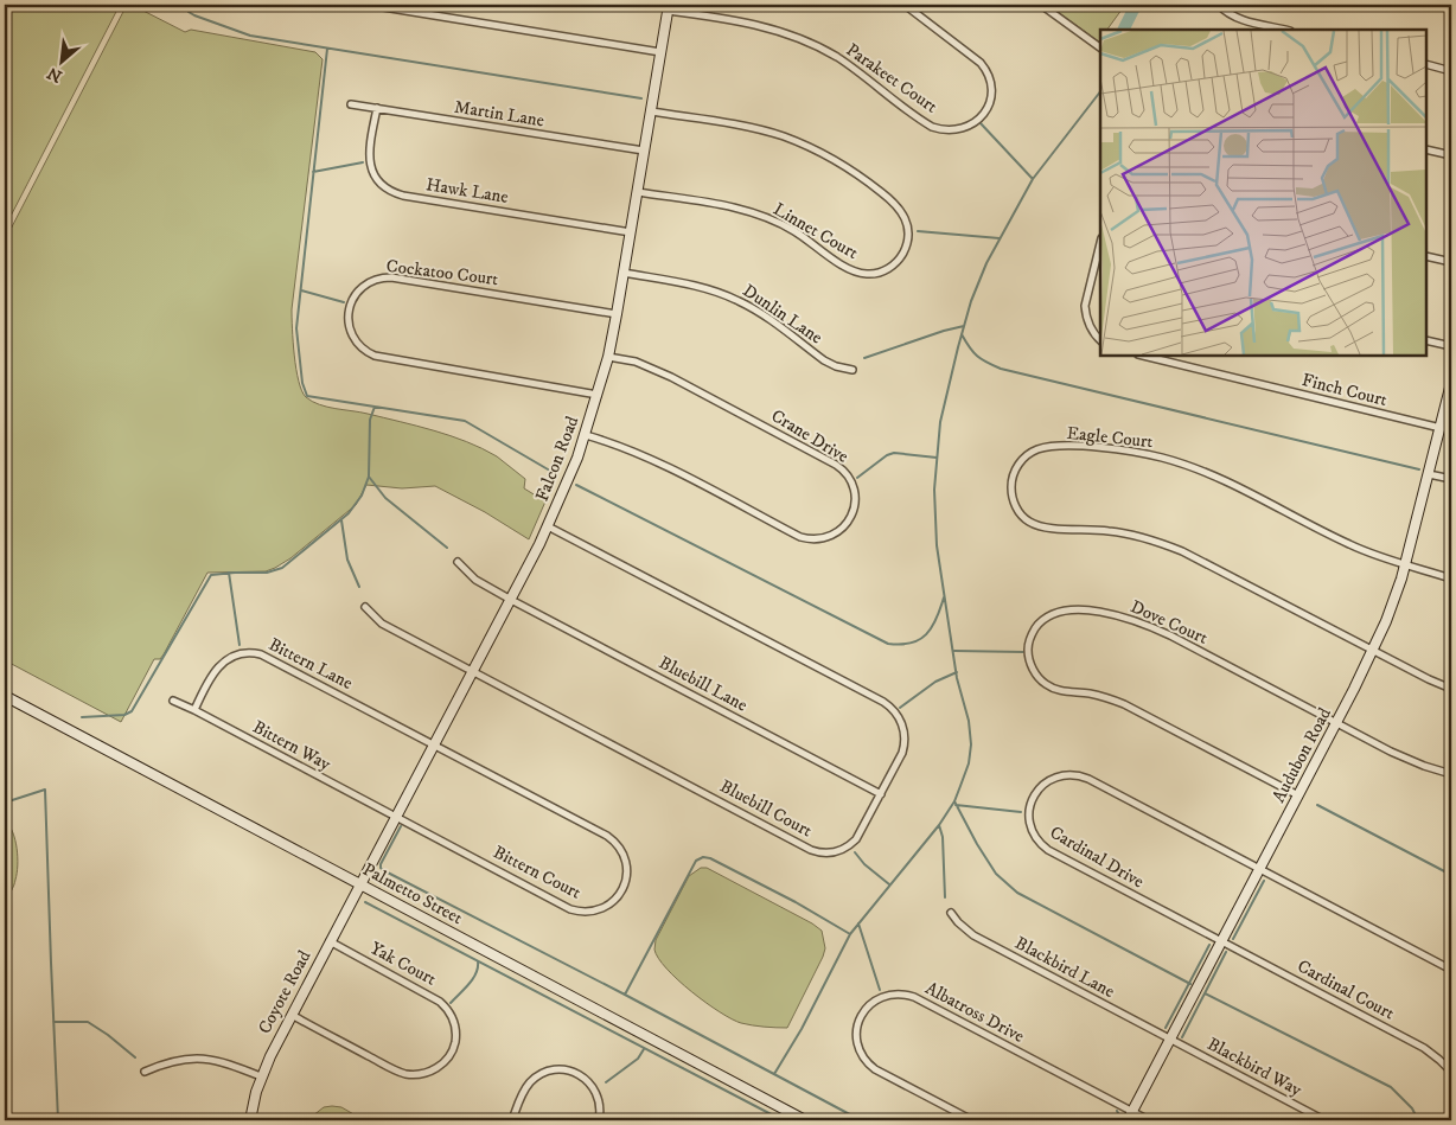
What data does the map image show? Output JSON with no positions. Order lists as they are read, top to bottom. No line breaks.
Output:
{"streets":{"street":["Parakeet Court","Martin Lane","Hawk Lane","Linnet Court","Cockatoo Court","Dunlin Lane","Finch Court","Crane Drive","Eagle Court","Falcon Road","Dove Court","Bittern Lane","Bluebill Lane","Bittern Way","Audubon Road","Bluebill Court","Cardinal Drive","Bittern Court","Palmetto Street","Yak Court","Blackbird Lane","Cardinal Court","Coyote Road","Albatross Drive","Blackbird Way"]},"crossings":[["Parakeet Court","Falcon Road"],["Martin Lane","Hawk Lane"],["Martin Lane","Falcon Road"],["Hawk Lane","Falcon Road"],["Linnet Court","Falcon Road"],["Cockatoo Court","Falcon Road"],["Dunlin Lane","Falcon Road"],["Finch Court","Audubon Road"],["Crane Drive","Falcon Road"],["Eagle Court","Audubon Road"],["Falcon Road","Bittern Lane"],["Falcon Road","Bluebill Lane"],["Falcon Road","Bittern Way"],["Falcon Road","Bluebill Court"],["Falcon Road","Bittern Court"],["Falcon Road","Palmetto Street"],["Falcon Road","Coyote Road"],["Dove Court","Audubon Road"],["Bittern Lane","Bittern Way"],["Bittern Lane","Bittern Court"],["Bluebill Lane","Bluebill Court"],["Bittern Way","Bittern Court"],["Audubon Road","Cardinal Drive"],["Audubon Road","Blackbird Lane"],["Audubon Road","Cardinal Court"],["Audubon Road","Albatross Drive"],["Audubon Road","Blackbird Way"],["Cardinal Drive","Cardinal Court"],["Palmetto Street","Coyote Road"],["Yak Court","Coyote Road"],["Blackbird Lane","Blackbird Way"]],"north":"bottom left"}
